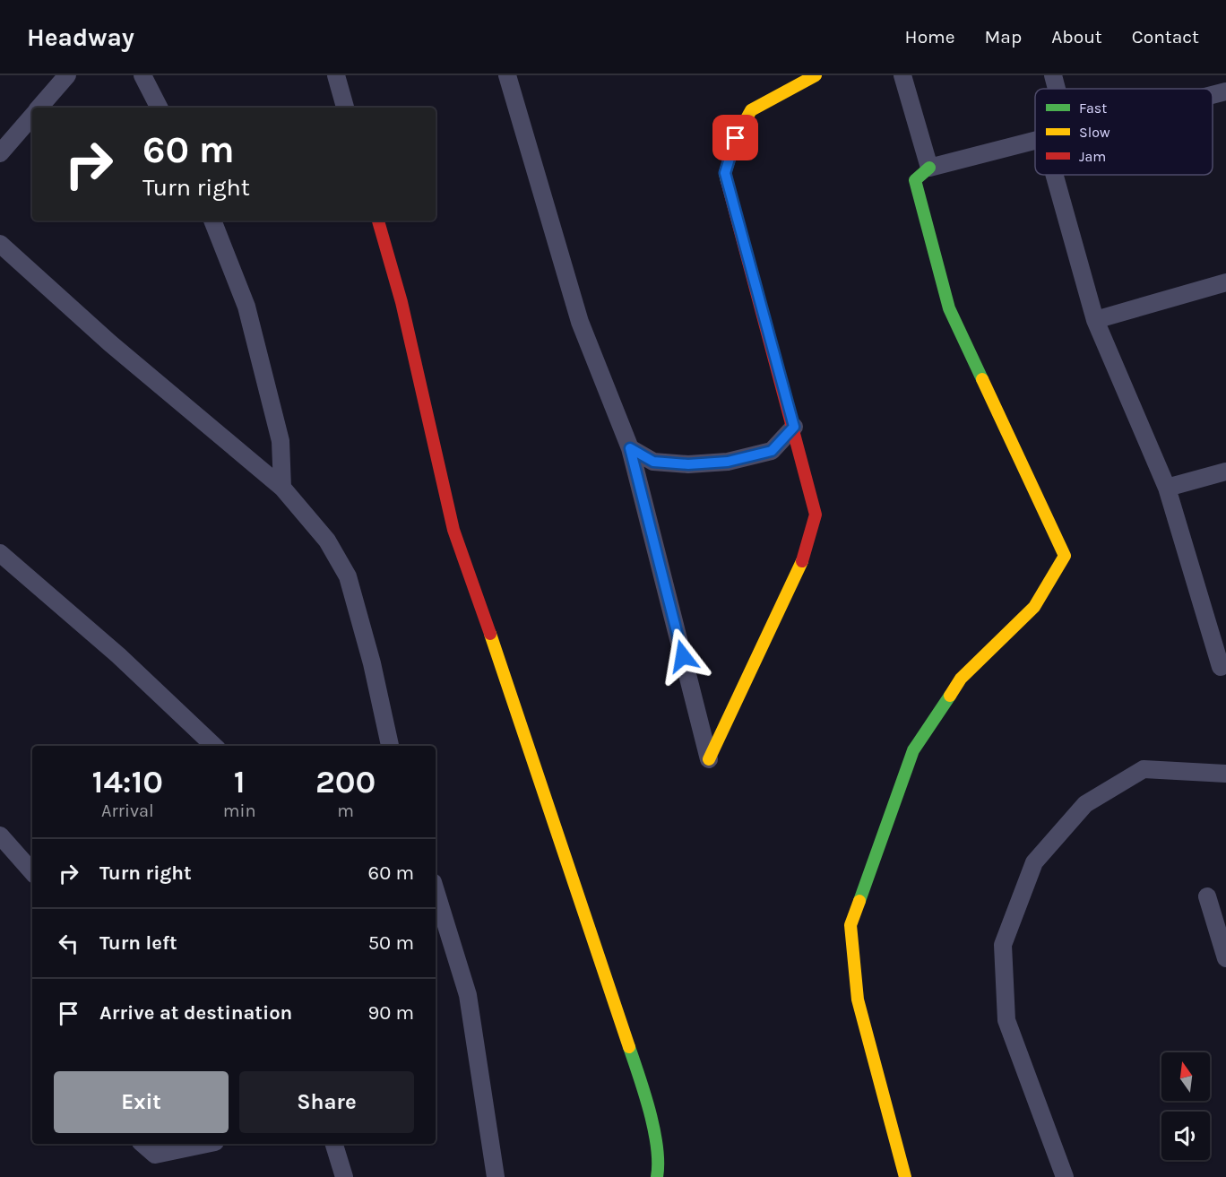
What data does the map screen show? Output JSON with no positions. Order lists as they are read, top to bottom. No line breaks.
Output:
{"legend":["Fast","Slow","Jam"],"north":"top","page":{"header":"Headway","nav":["Home","Map","About","Contact"],"turn":["60 m","Turn right"],"eta":["14:10","Arrival","1","min","200","m"],"list":[{"name":"Turn right","value":"60 m"},{"name":"Turn left","value":"50 m"},{"name":"Arrive at destination","value":"90 m"}],"buttons":["Exit","Share"]}}
